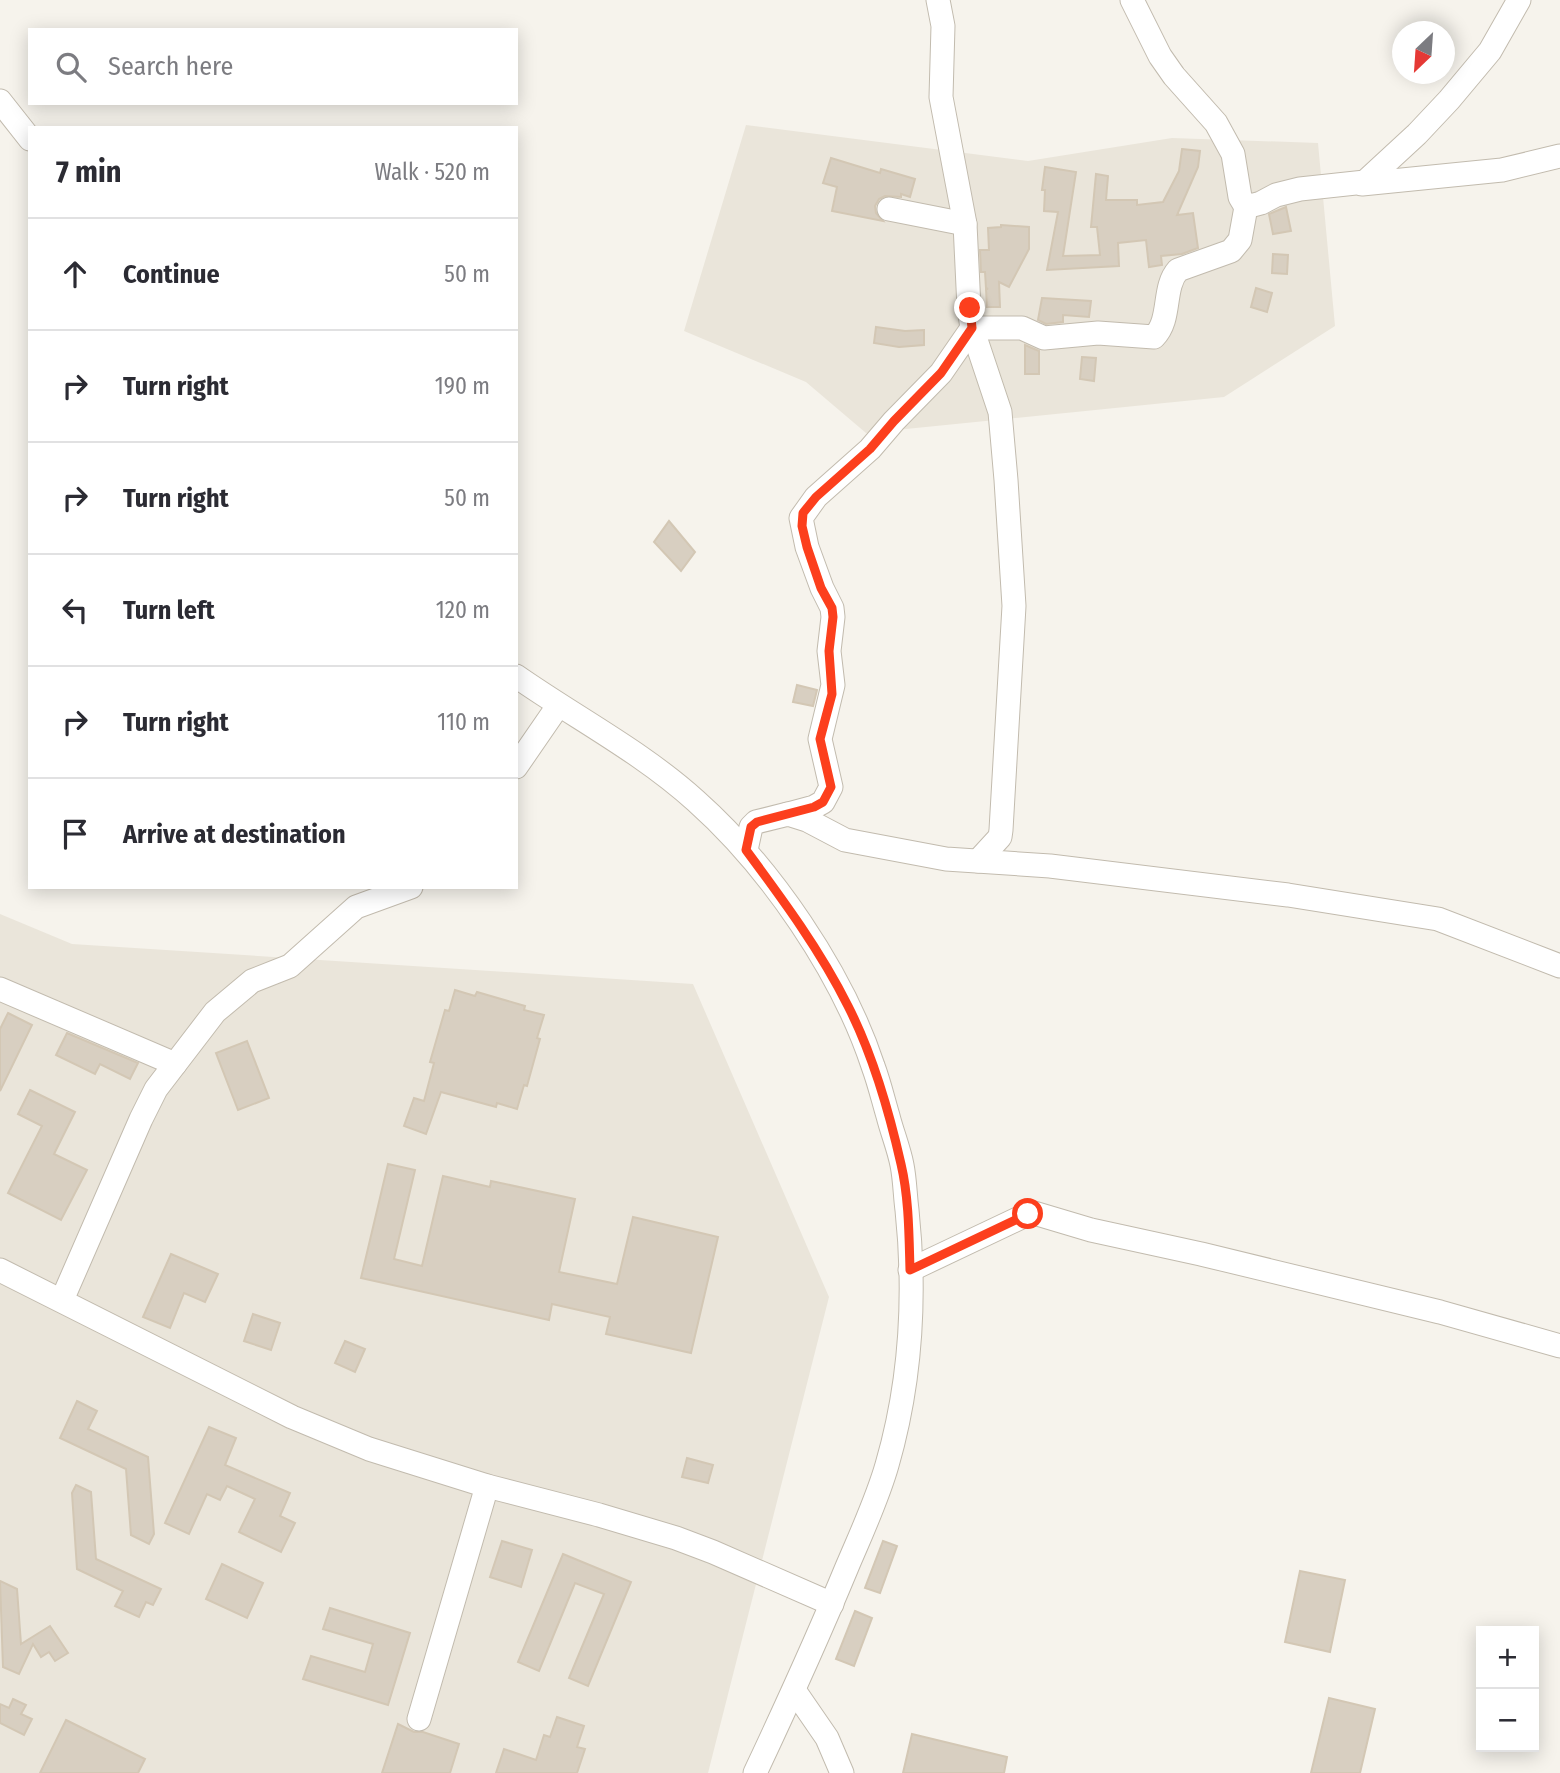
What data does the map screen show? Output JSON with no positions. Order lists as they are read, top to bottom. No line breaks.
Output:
{"north":"bottom left","page":{"search":"Search here","heading":["7 min","Walk · 520 m"],"list":[["Continue","50 m"],["Turn right","190 m"],["Turn right","50 m"],["Turn left","120 m"],["Turn right","110 m"],"Arrive at destination"],"map_buttons":["+","−"]}}
